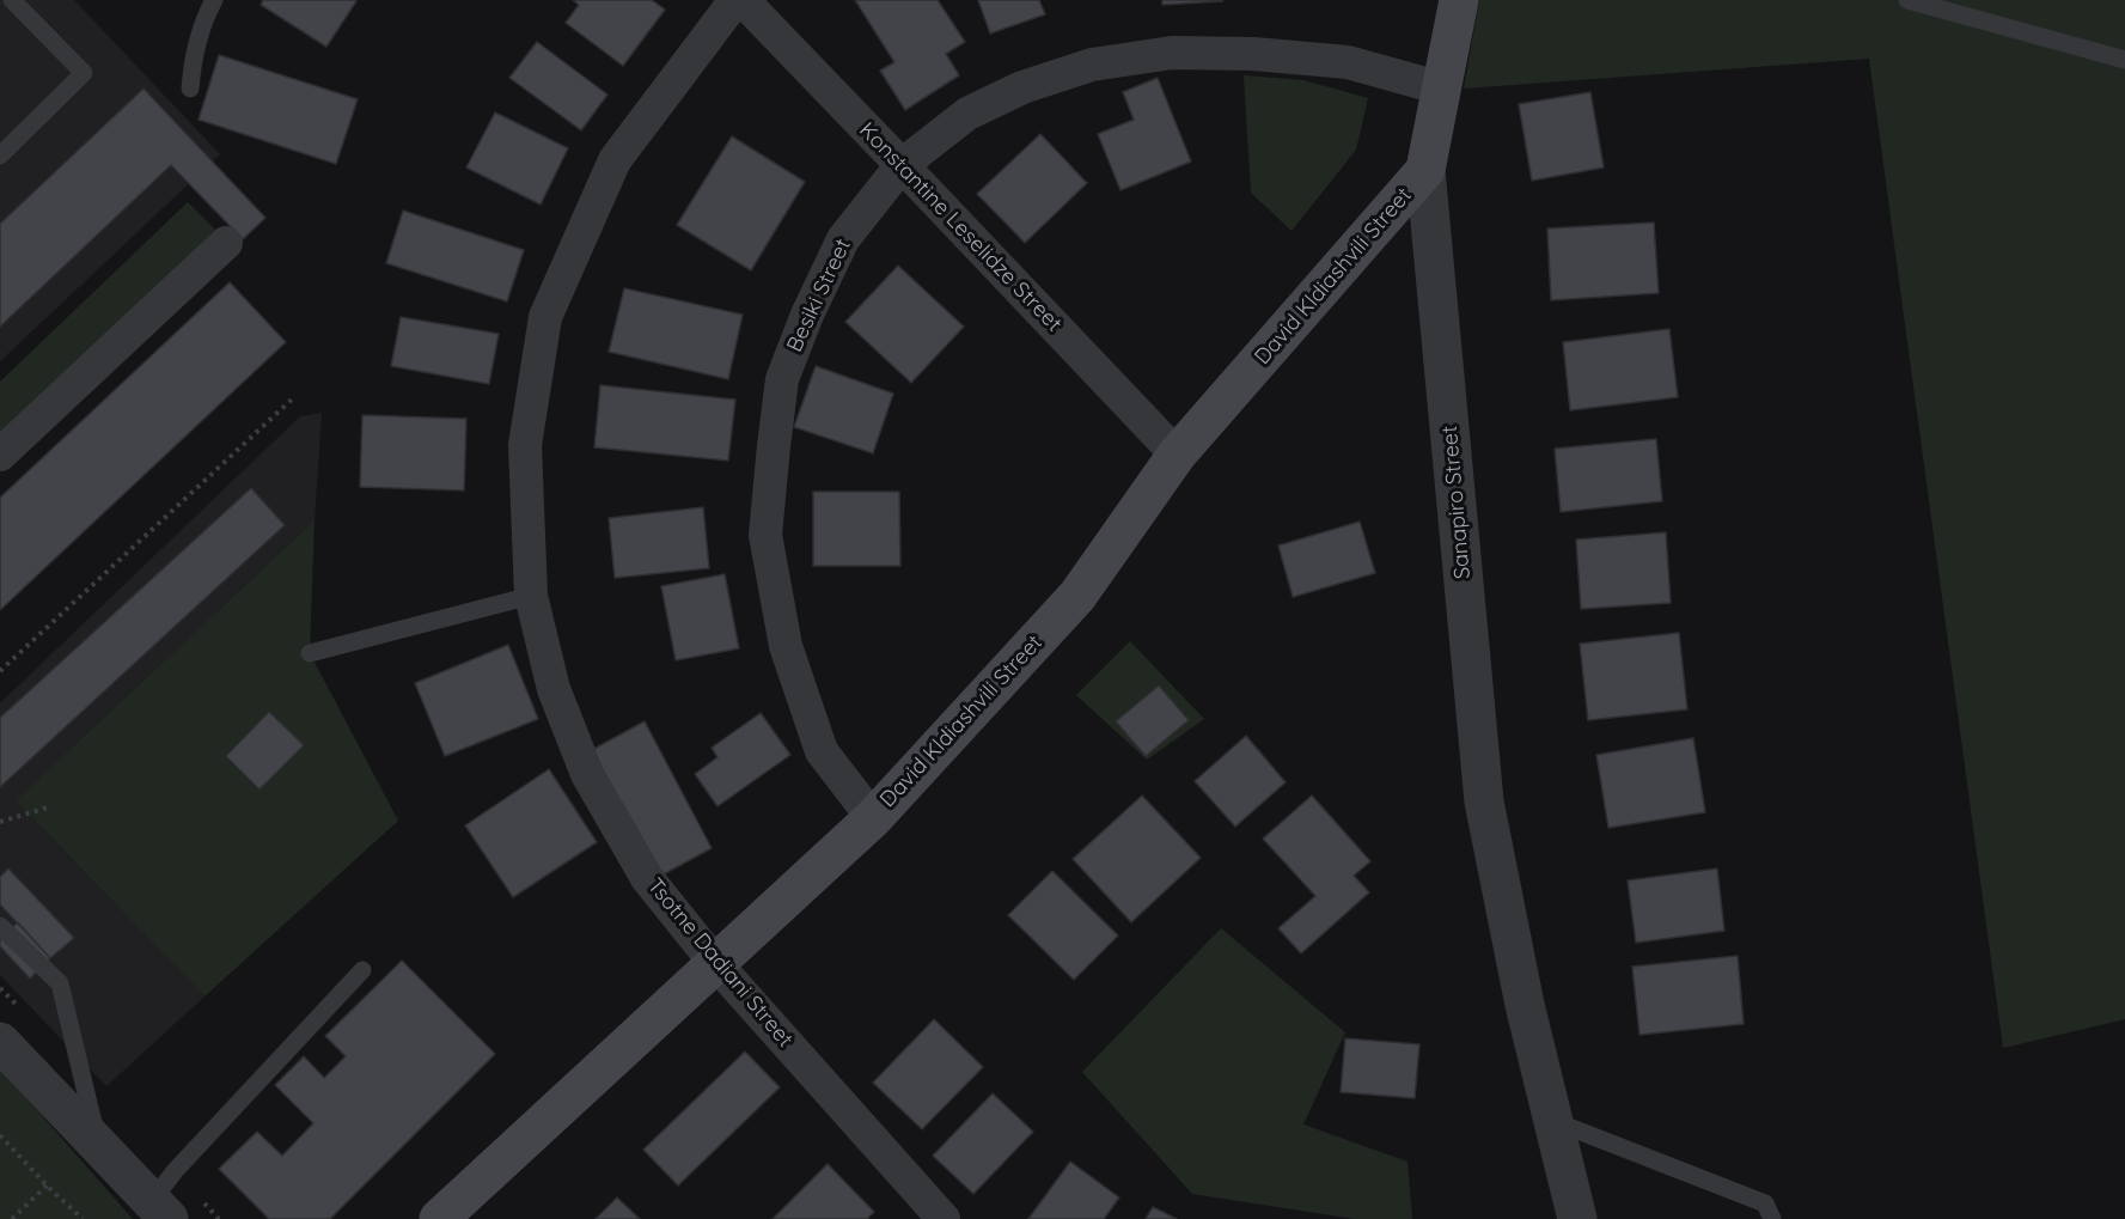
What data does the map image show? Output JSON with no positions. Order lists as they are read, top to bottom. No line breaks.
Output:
{"streets":{"main road":["David Kldiashvili Street","Sanapiro Street"],"street":["Konstantine Leselidze Street","Besiki Street","Tsotne Dadiani Street"]},"crossings":[["Konstantine Leselidze Street","David Kldiashvili Street"],["Konstantine Leselidze Street","Besiki Street"],["David Kldiashvili Street","Besiki Street"],["David Kldiashvili Street","Sanapiro Street"],["David Kldiashvili Street","Tsotne Dadiani Street"],["Besiki Street","Sanapiro Street"]]}
